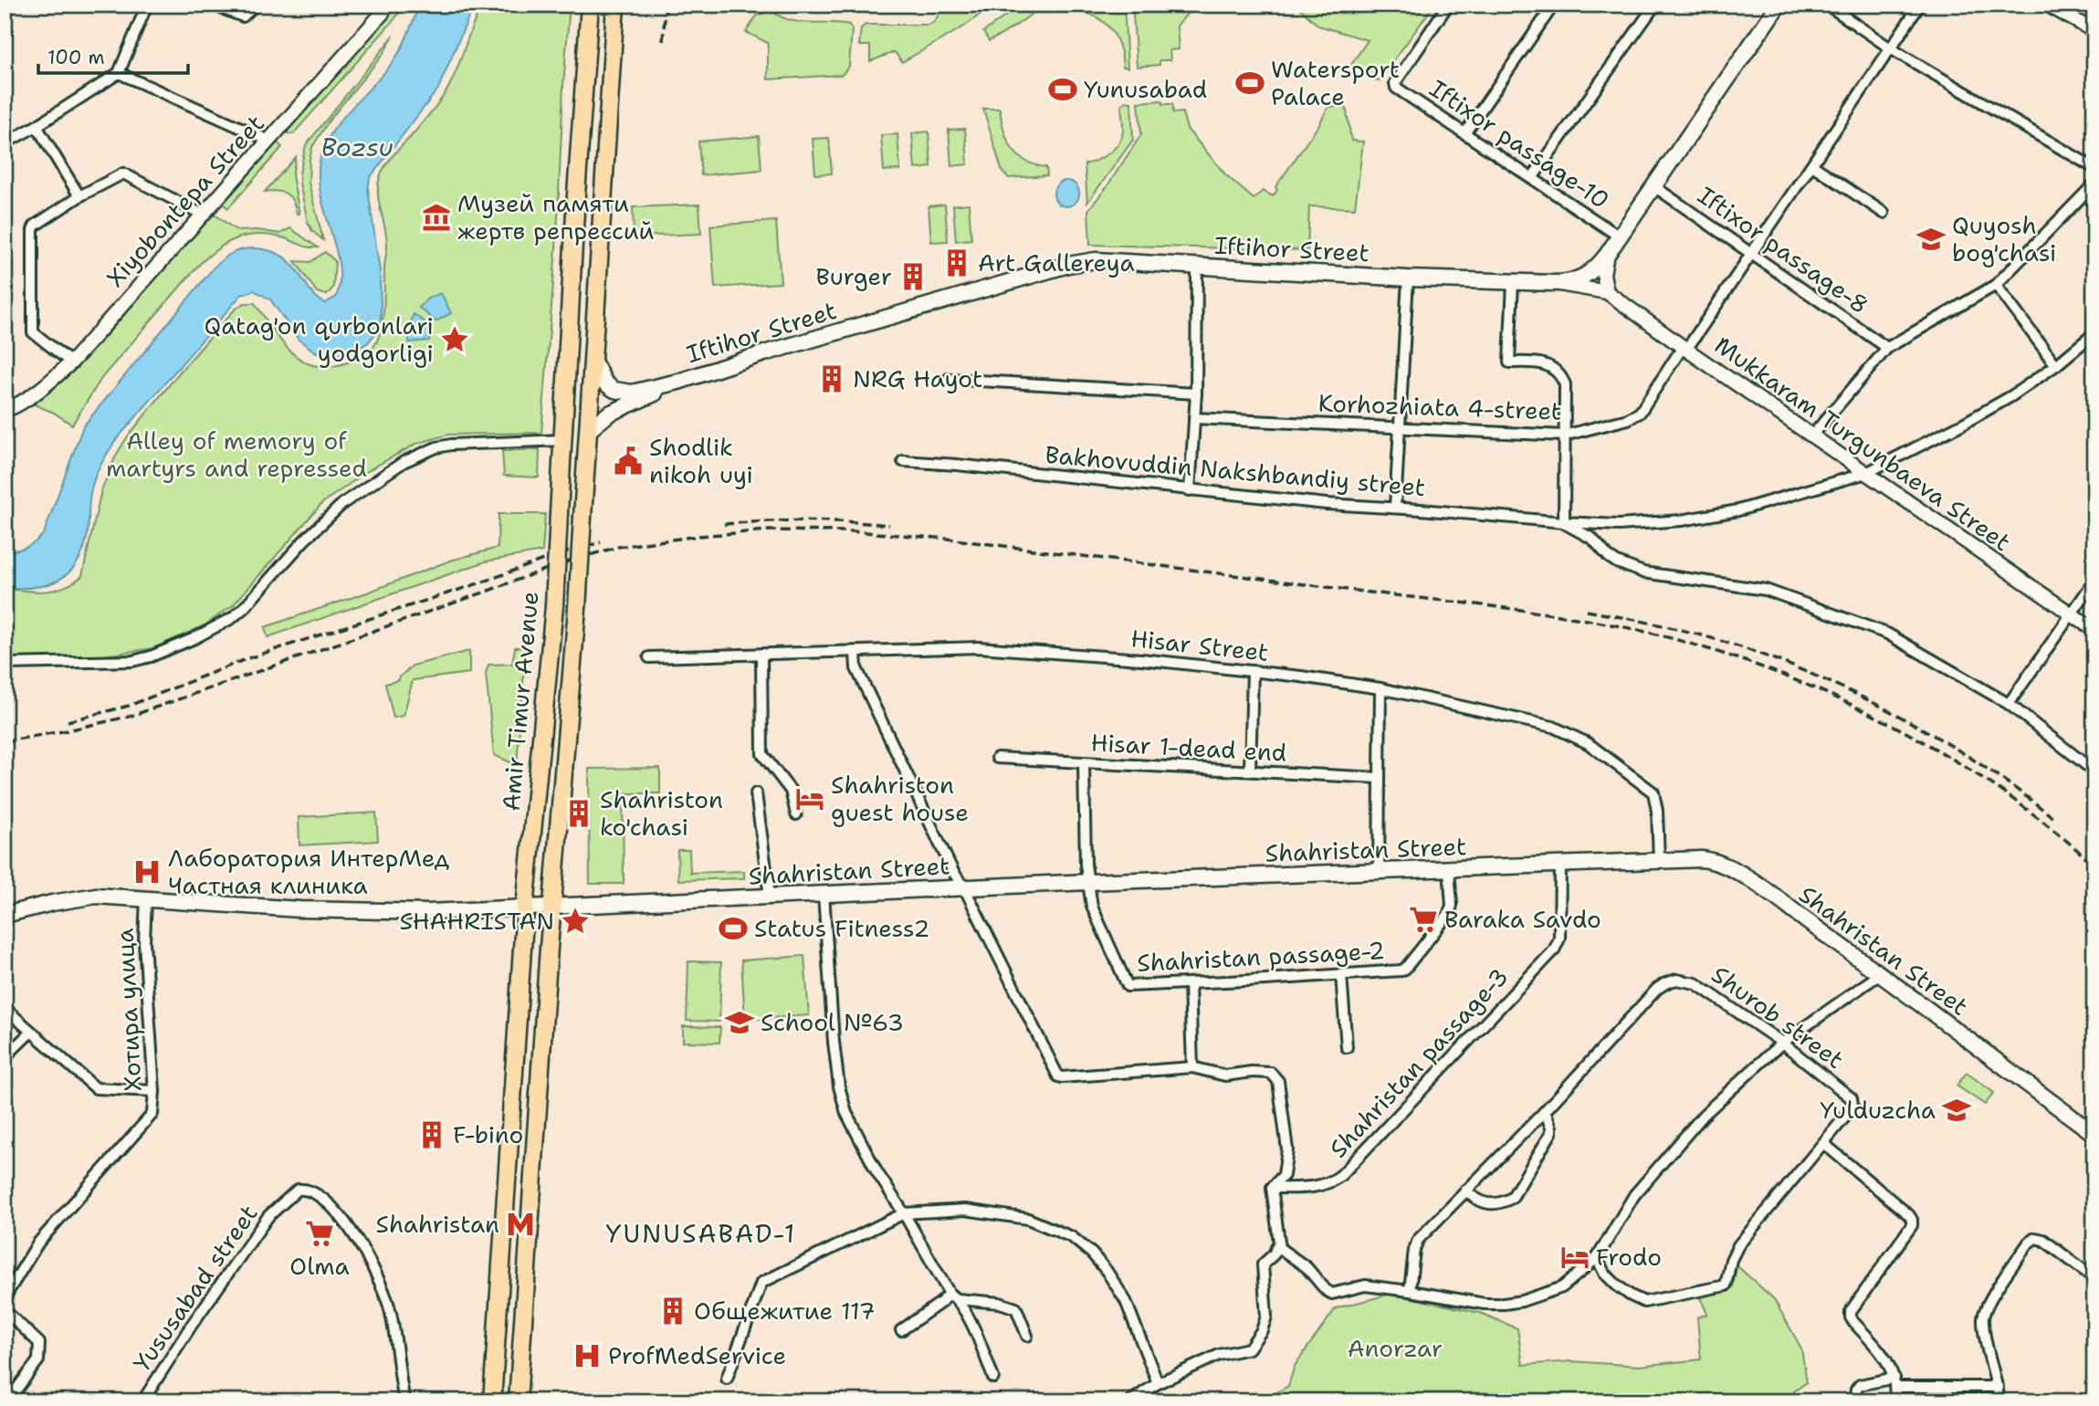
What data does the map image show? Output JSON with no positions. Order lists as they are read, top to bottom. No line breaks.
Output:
{"streets":{"main road":["Iftihor Street","Amir Timur Avenue","Shahristan Street"],"street":["Iftixor passage-10","Xiyobontepa Street","Iftixor passage-8","Korhozhiаta 4-street","Mukkaram Turgunbaeva Street","Bakhovuddin Nakshbandiy street","Hisar Street","Hisar 1-dead end","Shahristan passage-2","Хотира улица","Shurob street","Shahristan passage-3","Yususabad street"]},"crossings":[["Iftixor passage-10","Iftihor Street"],["Iftihor Street","Iftixor passage-8"],["Iftihor Street","Mukkaram Turgunbaeva Street"],["Iftihor Street","Amir Timur Avenue"],["Iftixor passage-8","Korhozhiаta 4-street"],["Korhozhiаta 4-street","Mukkaram Turgunbaeva Street"],["Mukkaram Turgunbaeva Street","Bakhovuddin Nakshbandiy street"],["Hisar Street","Shahristan Street"],["Amir Timur Avenue","Shahristan Street"],["Shahristan Street","Shahristan passage-2"],["Shahristan Street","Хотира улица"],["Shahristan Street","Shahristan passage-3"]],"districts":["YUNUSABAD-1"],"water":["Bozsu"],"parks":["Alley of memory of martyrs and repressed","Anorzar"],"places":{"sports":["Watersport Palace","Yunusabad","Status Fitness2"],"museum":["Музей памяти жертв репрессий"],"school or university":["Quyosh bog'chasi","School №63","Yulduzcha"],"building":["Art Gallereya","Burger","NRG Hayot","Shahriston ko'chasi","F-bino","Общежитие 117"],"place":["Qatag'on qurbonlari yodgorligi","SHAHRISTAN"],"public building":["Shodlik nikoh uyi"],"hotel":["Shahriston guest house","Frodo"],"hospital":["Лаборатория ИнтерМед Частная клиника","ProfMedService"],"supermarket":["Baraka Savdo","Olma"],"metro station":["Shahristan"]},"scale_bar":"100 m"}
